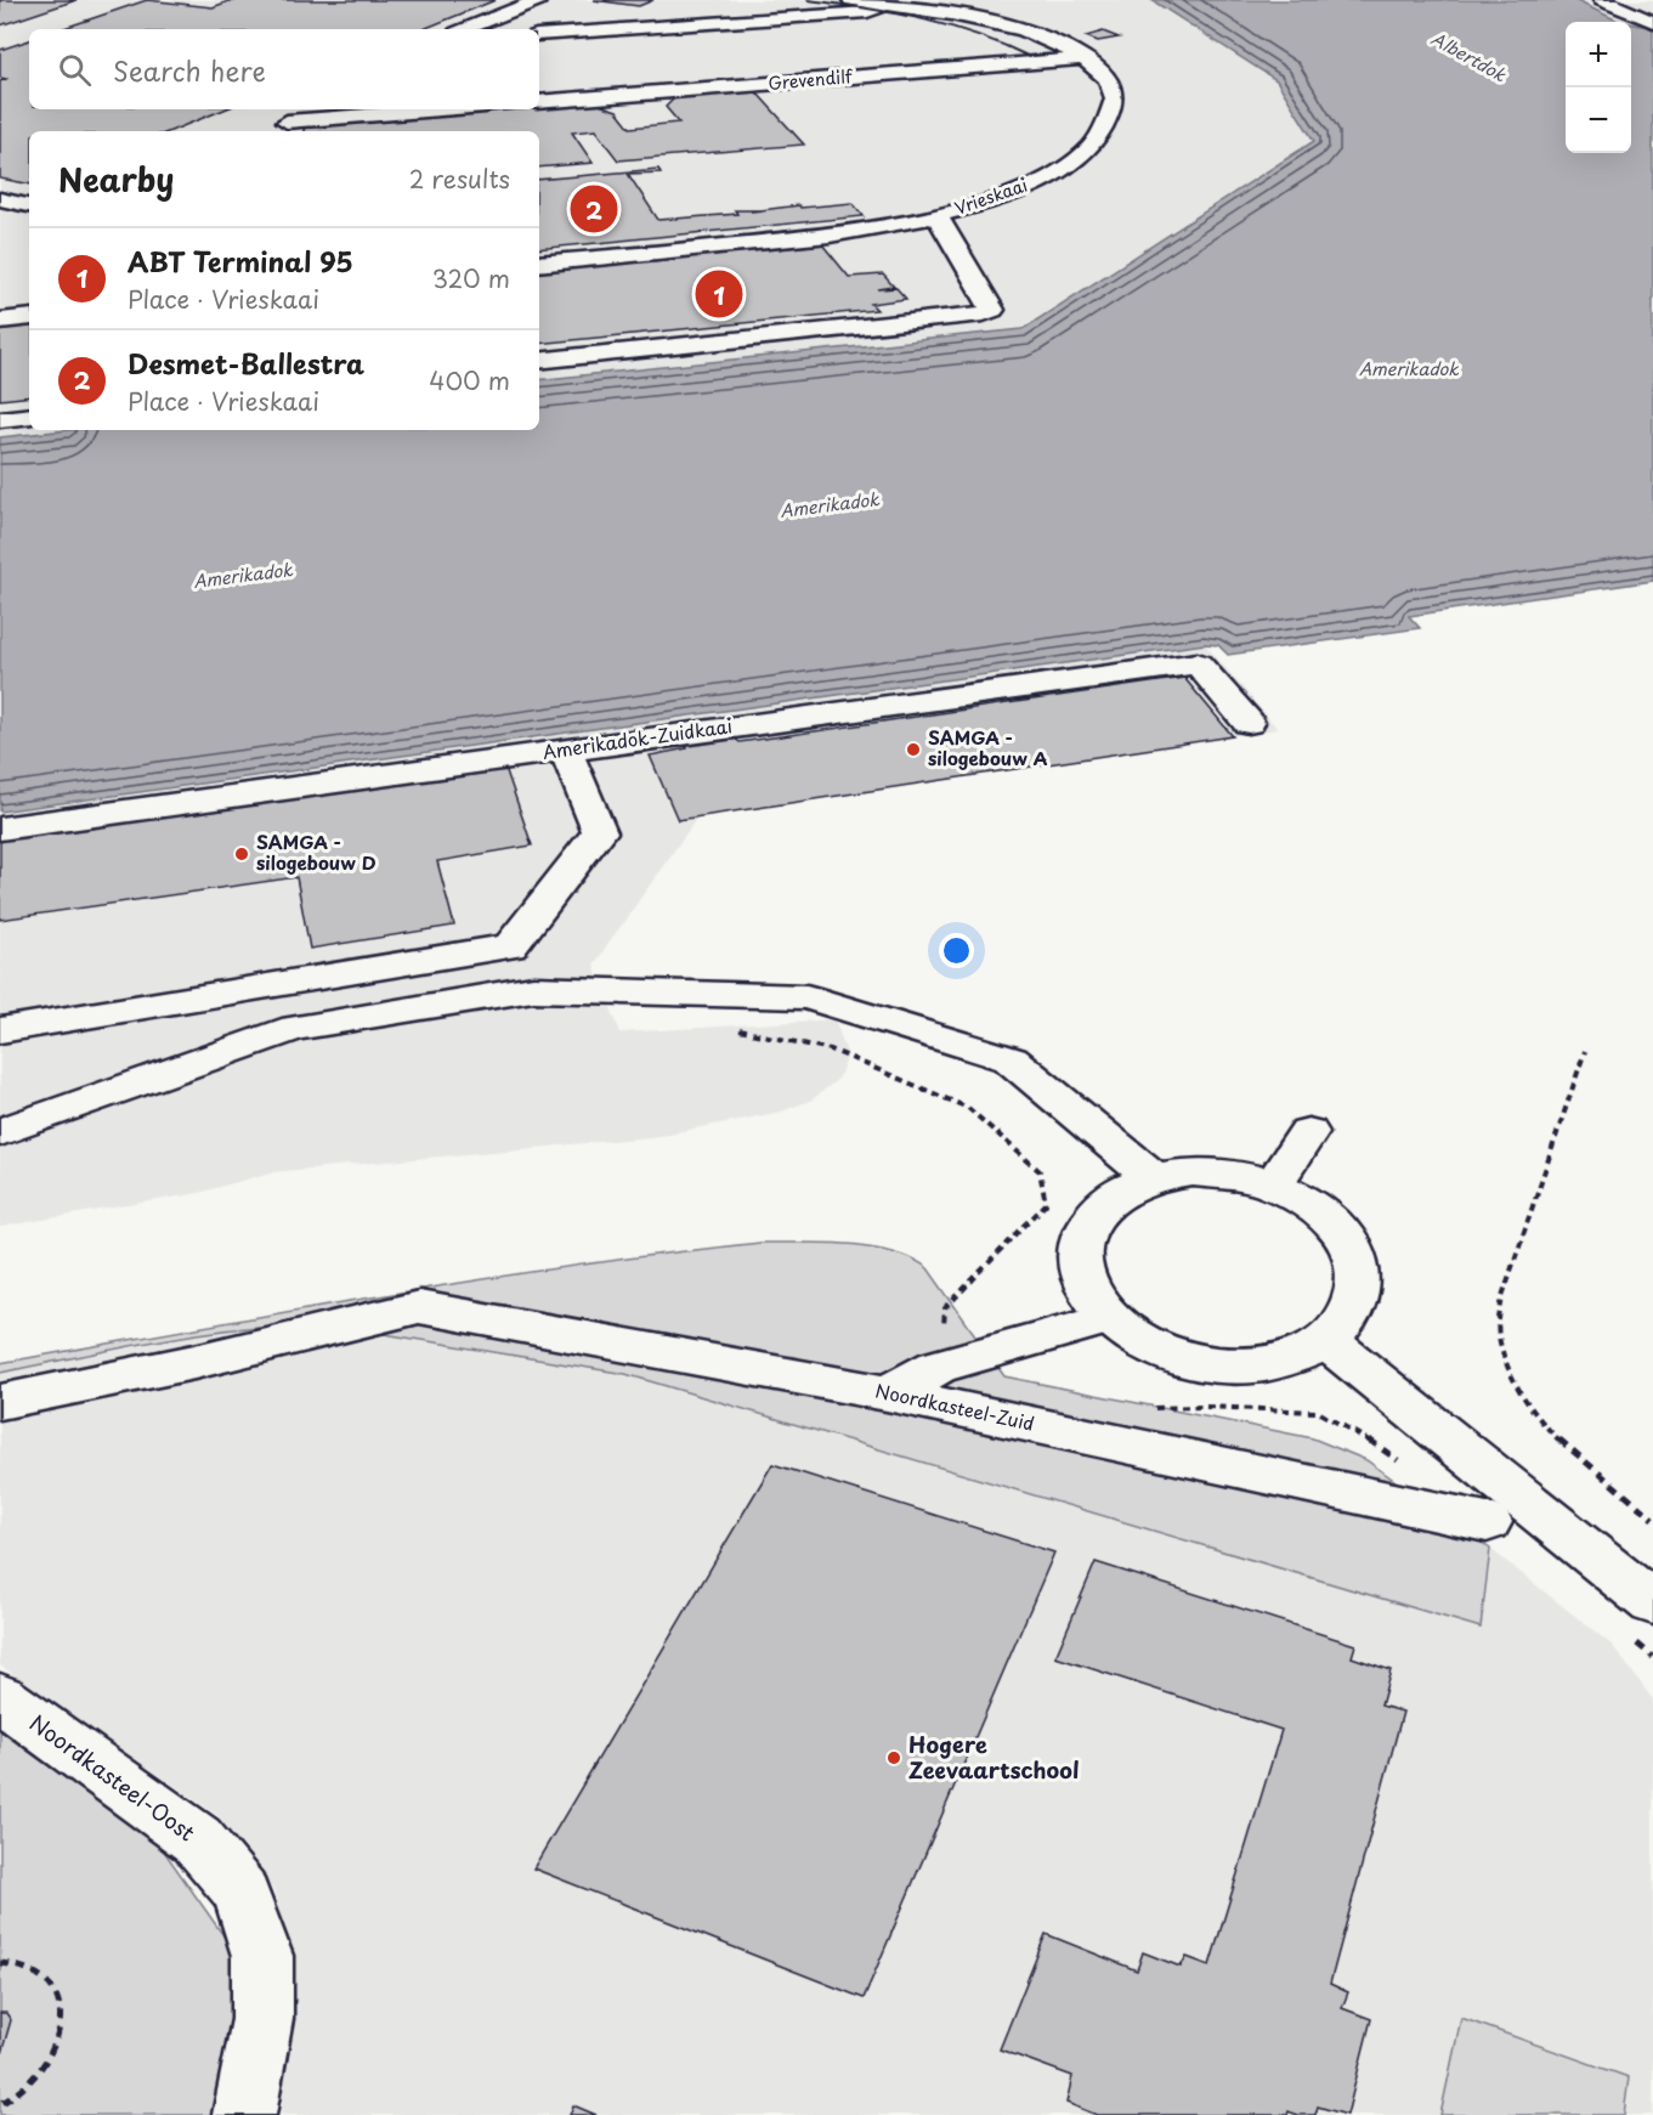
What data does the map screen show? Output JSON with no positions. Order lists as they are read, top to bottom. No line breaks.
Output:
{"streets":{"street":["Grevendilf","Vrieskaai","Amerikadok-Zuidkaai","Noordkasteel-Zuid","Noordkasteel-Oost"]},"crossings":[["Grevendilf","Vrieskaai"]],"water":["Albertdok","Amerikadok"],"places":["SAMGA - silogebouw A","SAMGA - silogebouw D","Hogere Zeevaartschool"],"page":{"map_buttons":["+","−"],"search":"Search here","heading":["Nearby","2 results"],"pins":["2","1"],"list":[{"mark":"1","name":"ABT Terminal 95","note":"Place · Vrieskaai","value":"320 m"},{"mark":"2","name":"Desmet-Ballestra","note":"Place · Vrieskaai","value":"400 m"}]}}
